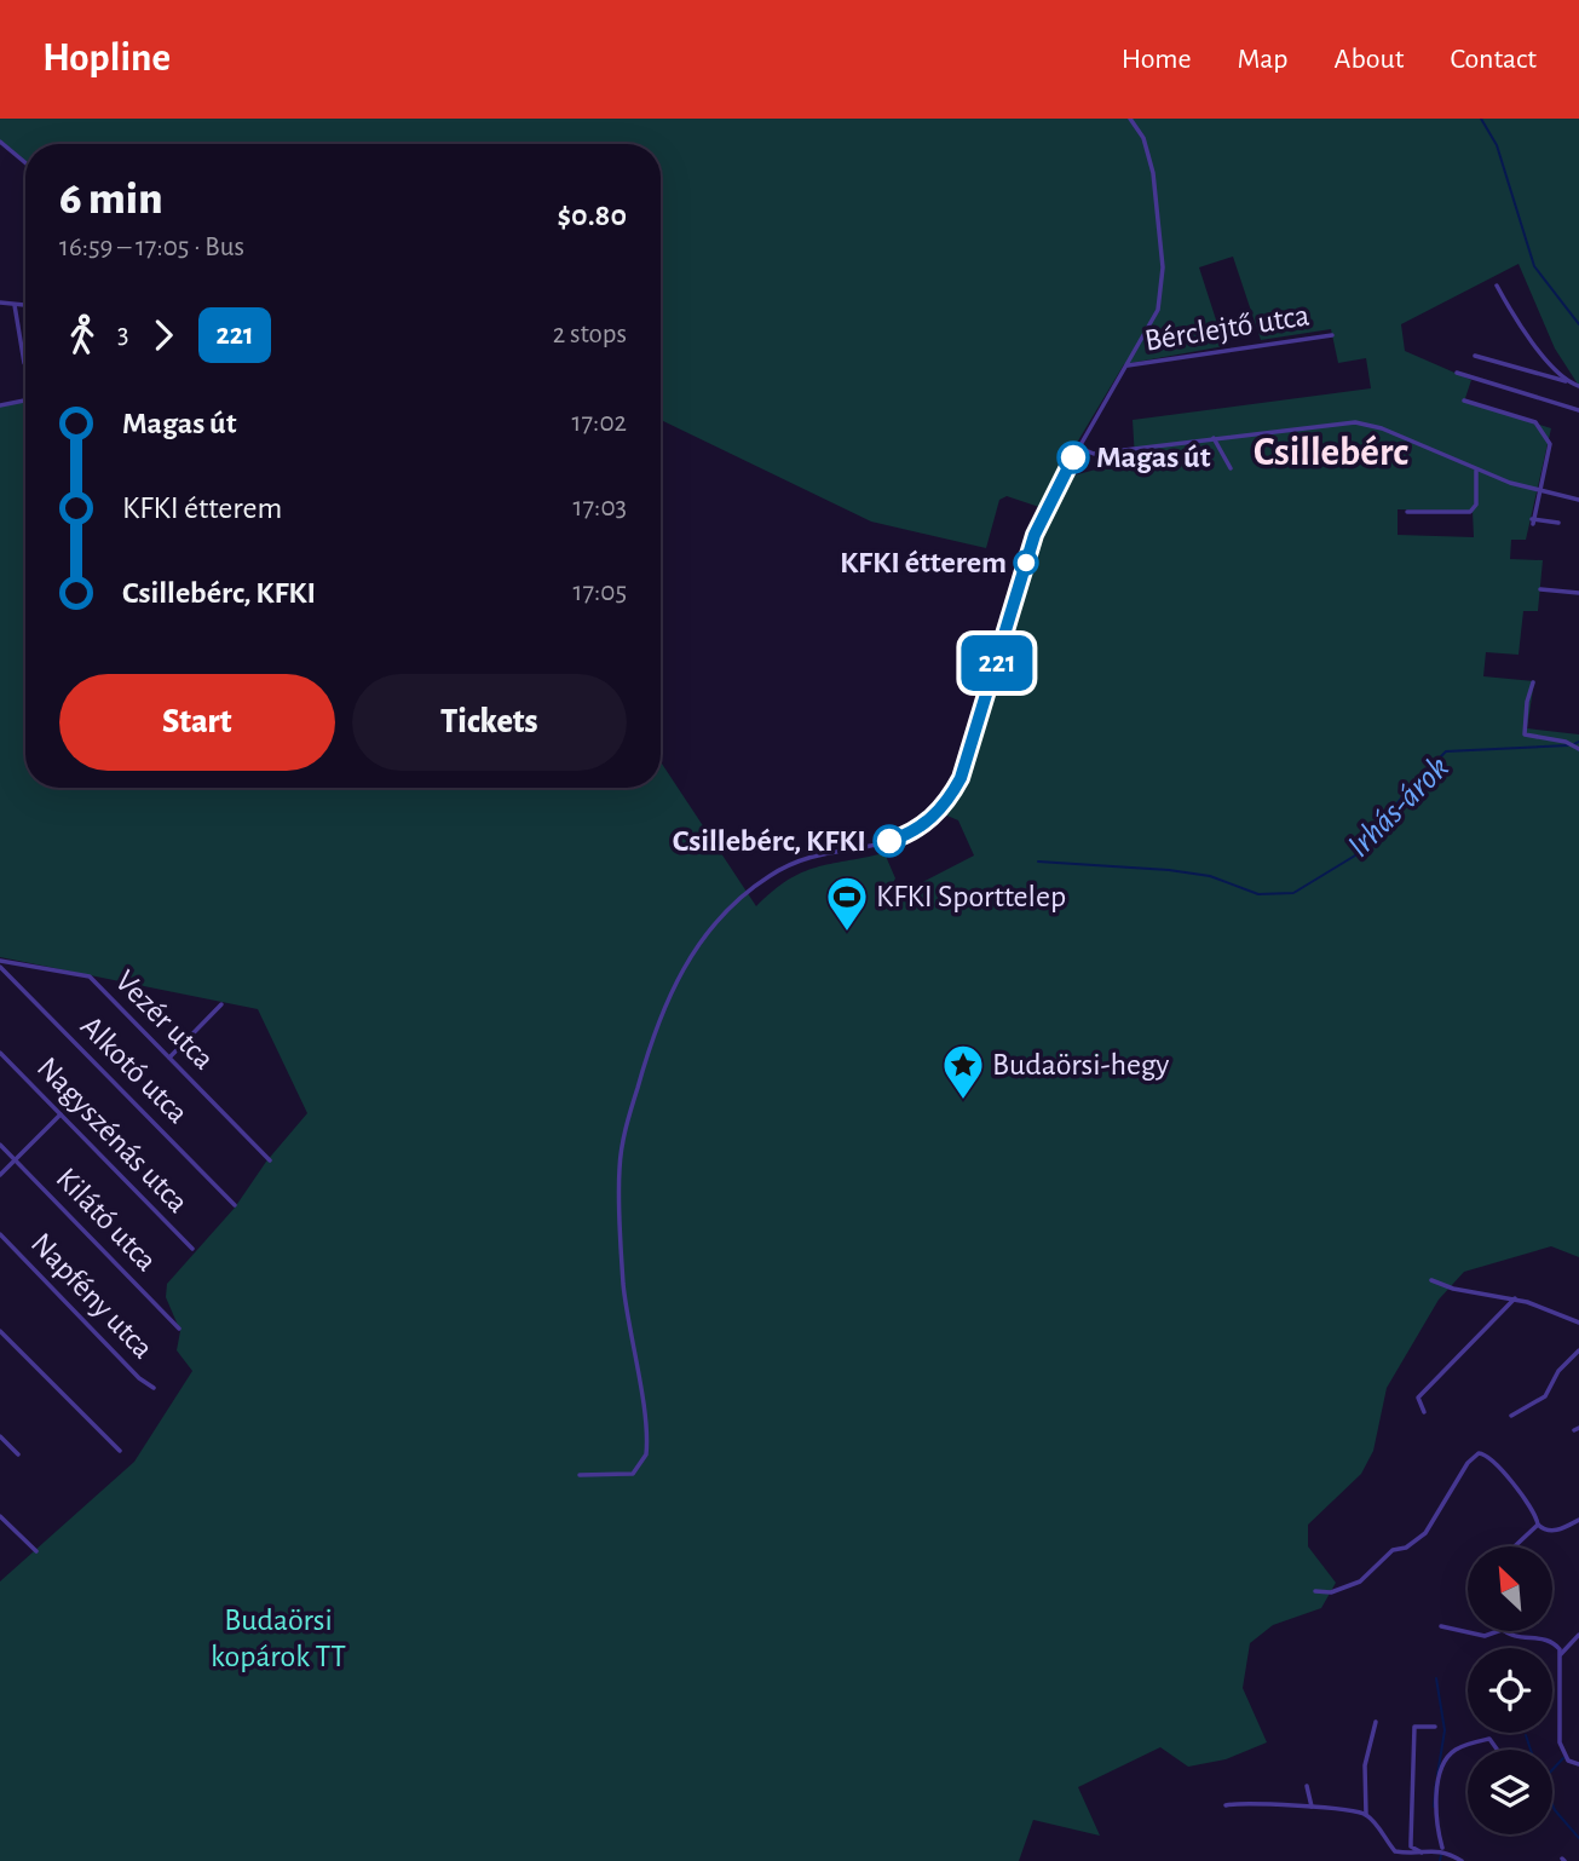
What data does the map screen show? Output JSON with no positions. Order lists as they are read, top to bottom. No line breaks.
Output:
{"streets":{"street":["Bérclejtő utca","Vezér utca","Alkotó utca","Nagyszénás utca","Kilátó utca","Napfény utca"]},"districts":["Csillebérc"],"water":["Irhás-árok"],"parks":["Budaörsi kopárok TT"],"places":{"other":["Magas út","KFKI étterem","Csillebérc, KFKI"],"sports":["KFKI Sporttelep"],"place":["Budaörsi-hegy"]},"lines":["bus line 221"],"north":"top left","page":{"header":"Hopline","nav":["Home","Map","About","Contact"],"on_map":"221","heading":["6 min","16:59 – 17:05 · Bus","$0.80"],"legs":["3","221","2 stops"],"list":[{"name":"Magas út","value":"17:02"},{"name":"KFKI étterem","value":"17:03"},{"name":"Csillebérc, KFKI","value":"17:05"}],"buttons":["Start","Tickets"]}}
